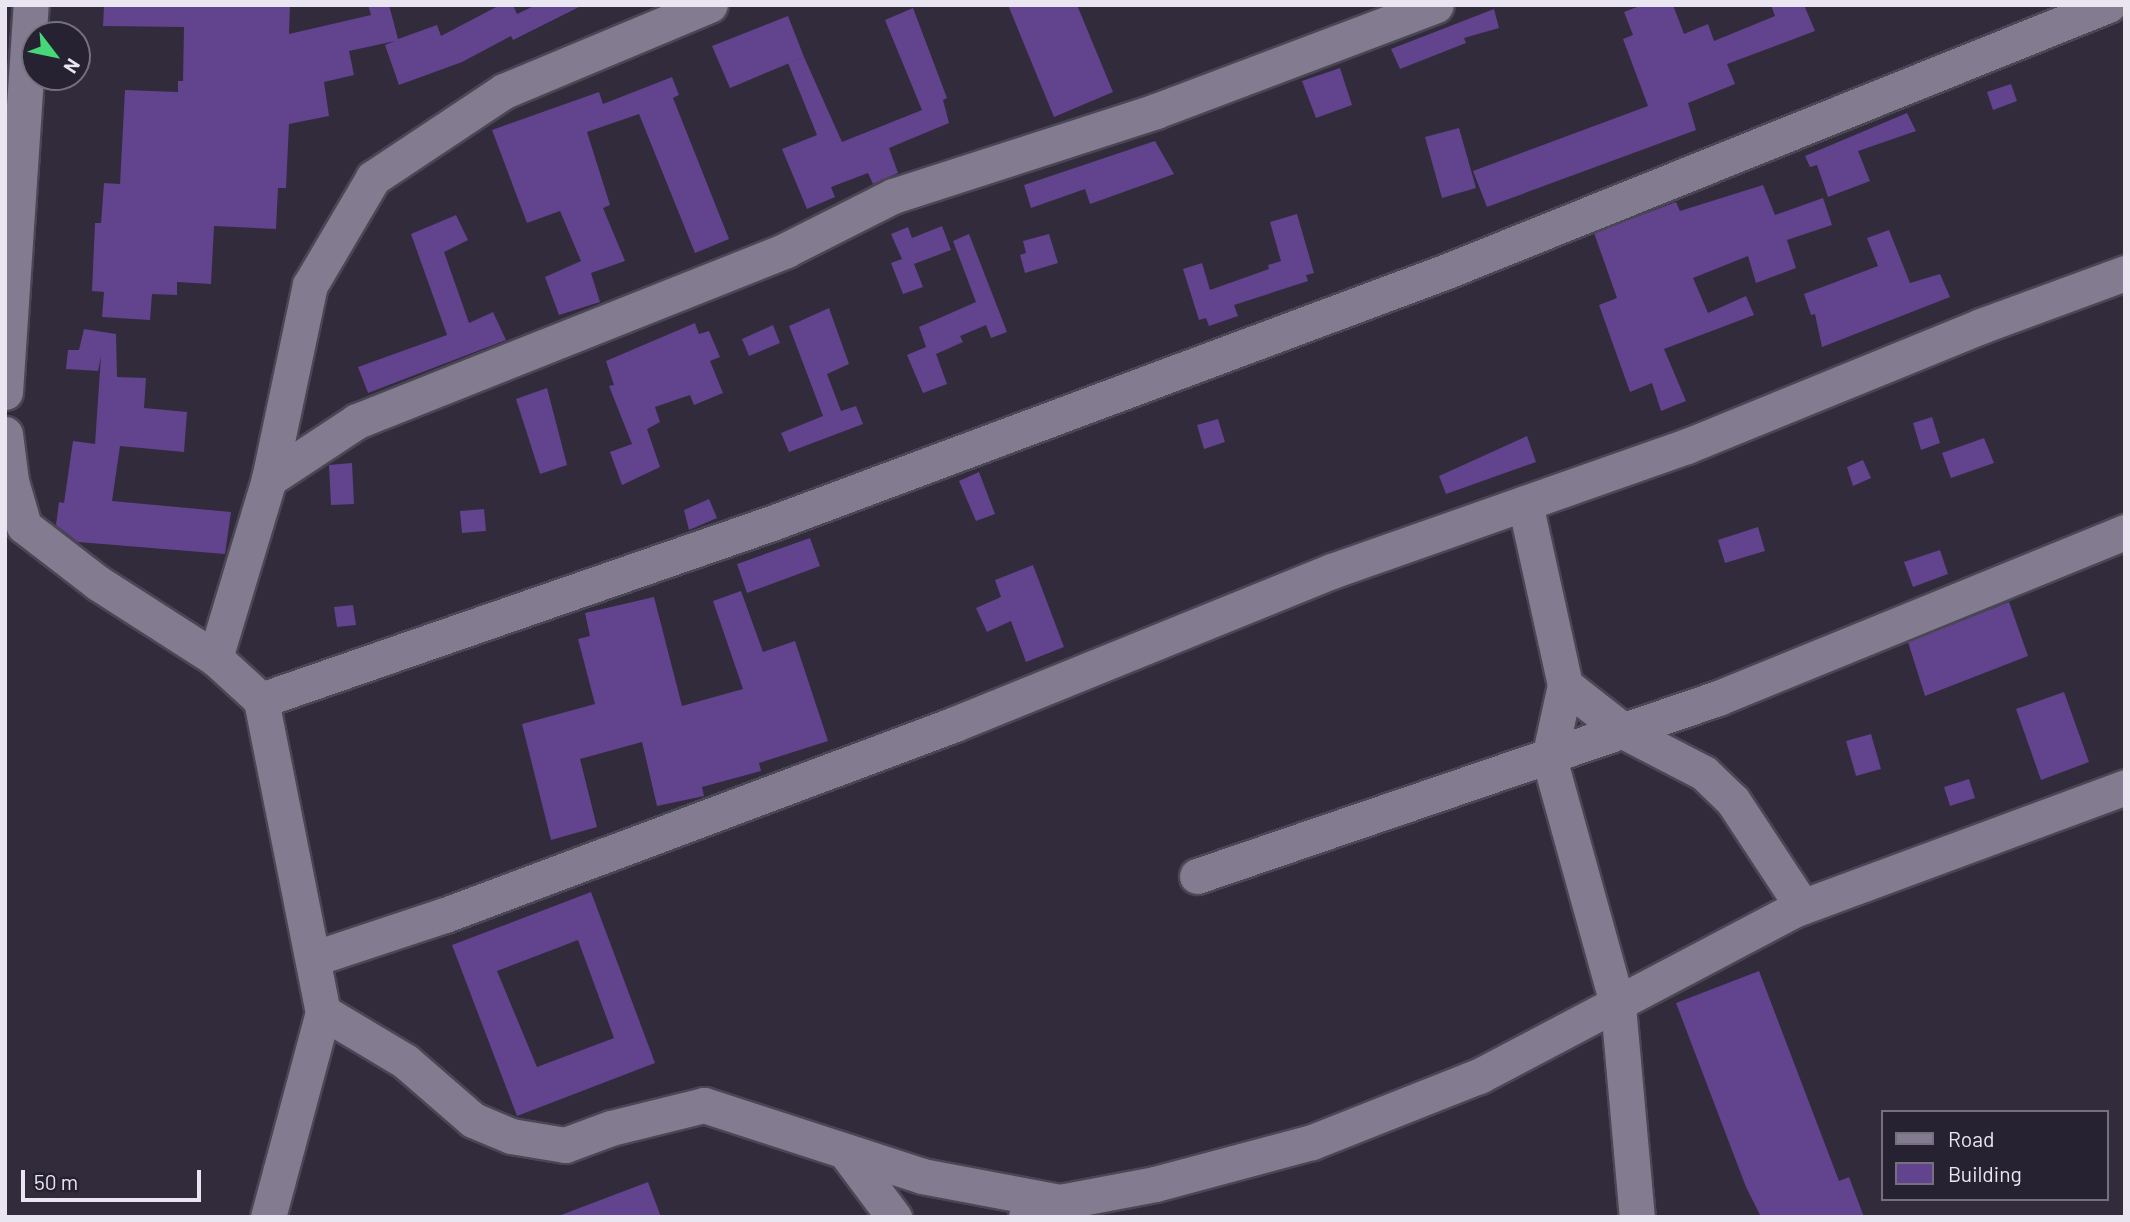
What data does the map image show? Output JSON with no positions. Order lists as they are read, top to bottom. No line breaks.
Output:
{"legend":["Road","Building"],"scale_bar":"50 m","north":"bottom right"}
